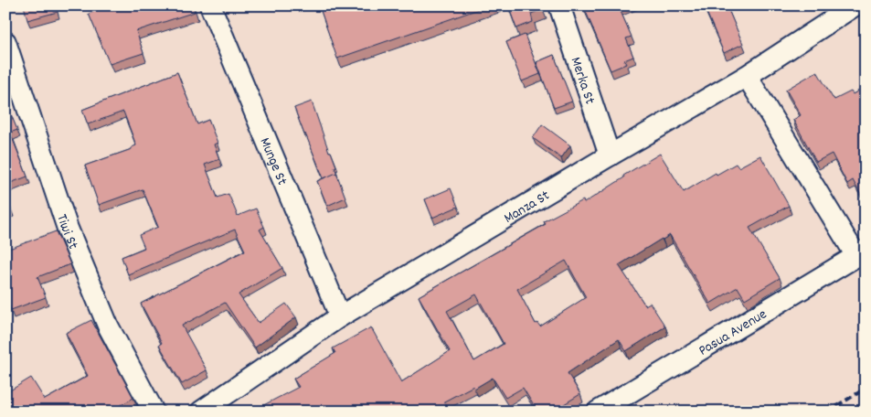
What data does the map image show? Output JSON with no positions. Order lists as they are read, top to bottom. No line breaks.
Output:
{"streets":{"street":["Merka St","Munge St","Manza St","Tiwi St","Pasua Avenue"]},"crossings":[["Merka St","Manza St"],["Munge St","Manza St"]]}
